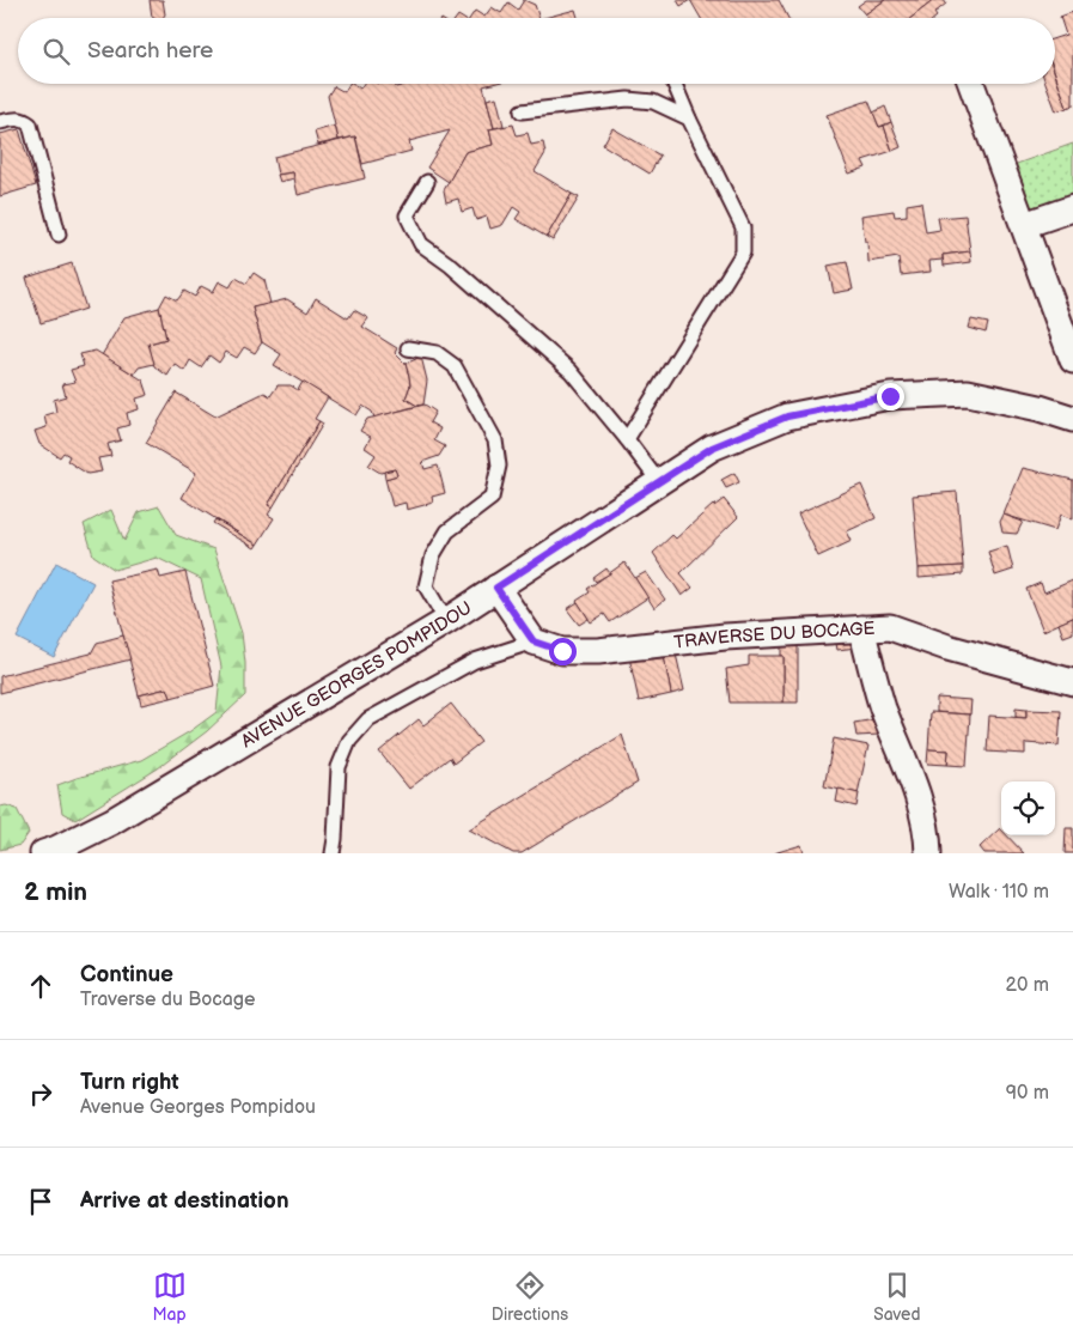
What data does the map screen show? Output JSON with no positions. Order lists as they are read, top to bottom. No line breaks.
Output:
{"streets":{"street":["TRAVERSE DU BOCAGE","AVENUE GEORGES POMPIDOU"]},"page":{"search":"Search here","heading":["2 min","Walk · 110 m"],"list":[["Continue","Traverse du Bocage","20 m"],["Turn right","Avenue Georges Pompidou","90 m"],"Arrive at destination"],"nav":["Map","Directions","Saved"]}}
